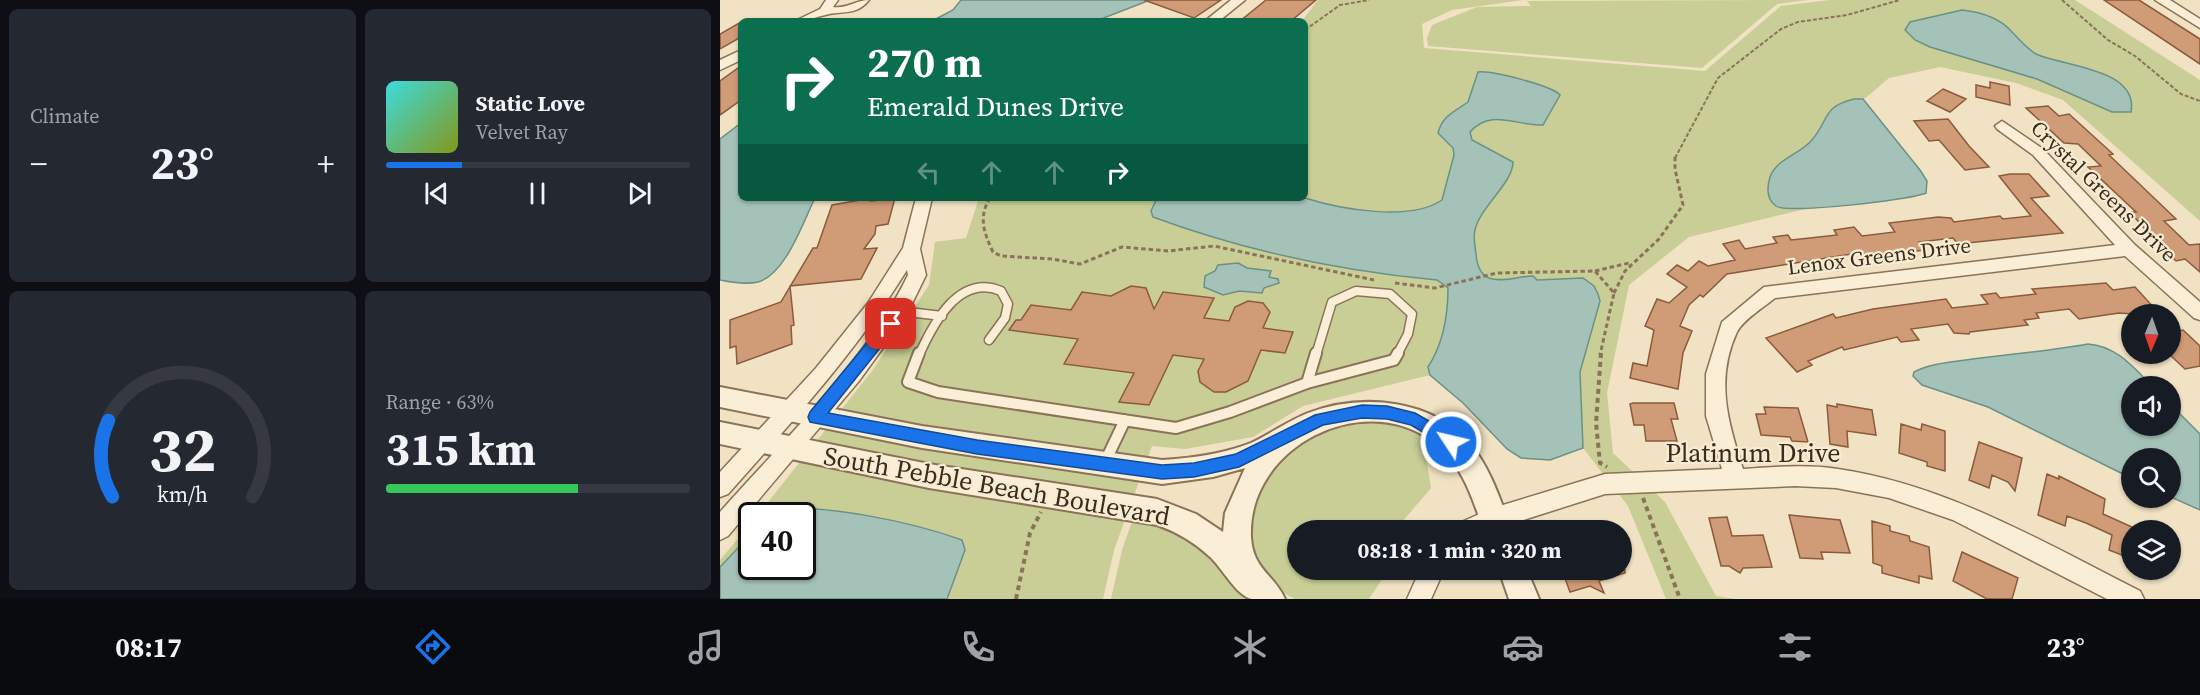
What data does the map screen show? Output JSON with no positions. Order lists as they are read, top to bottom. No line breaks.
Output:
{"streets":{"street":["Crystal Greens Drive","Lenox Greens Drive","Platinum Drive","South Pebble Beach Boulevard"]},"crossings":[["Crystal Greens Drive","Lenox Greens Drive"],["Lenox Greens Drive","Platinum Drive"]],"north":"bottom","page":{"tile":["Climate",["Range · 63%","315 km"]],"turn":["270 m","Emerald Dunes Drive"],"song":["Static Love","Velvet Ray"],"heat":["−","23°","+"],"limit":"40","trip":"08:18 · 1 min · 320 m","tabs":["08:17","23°"],"gauge":["32","km/h"]}}
